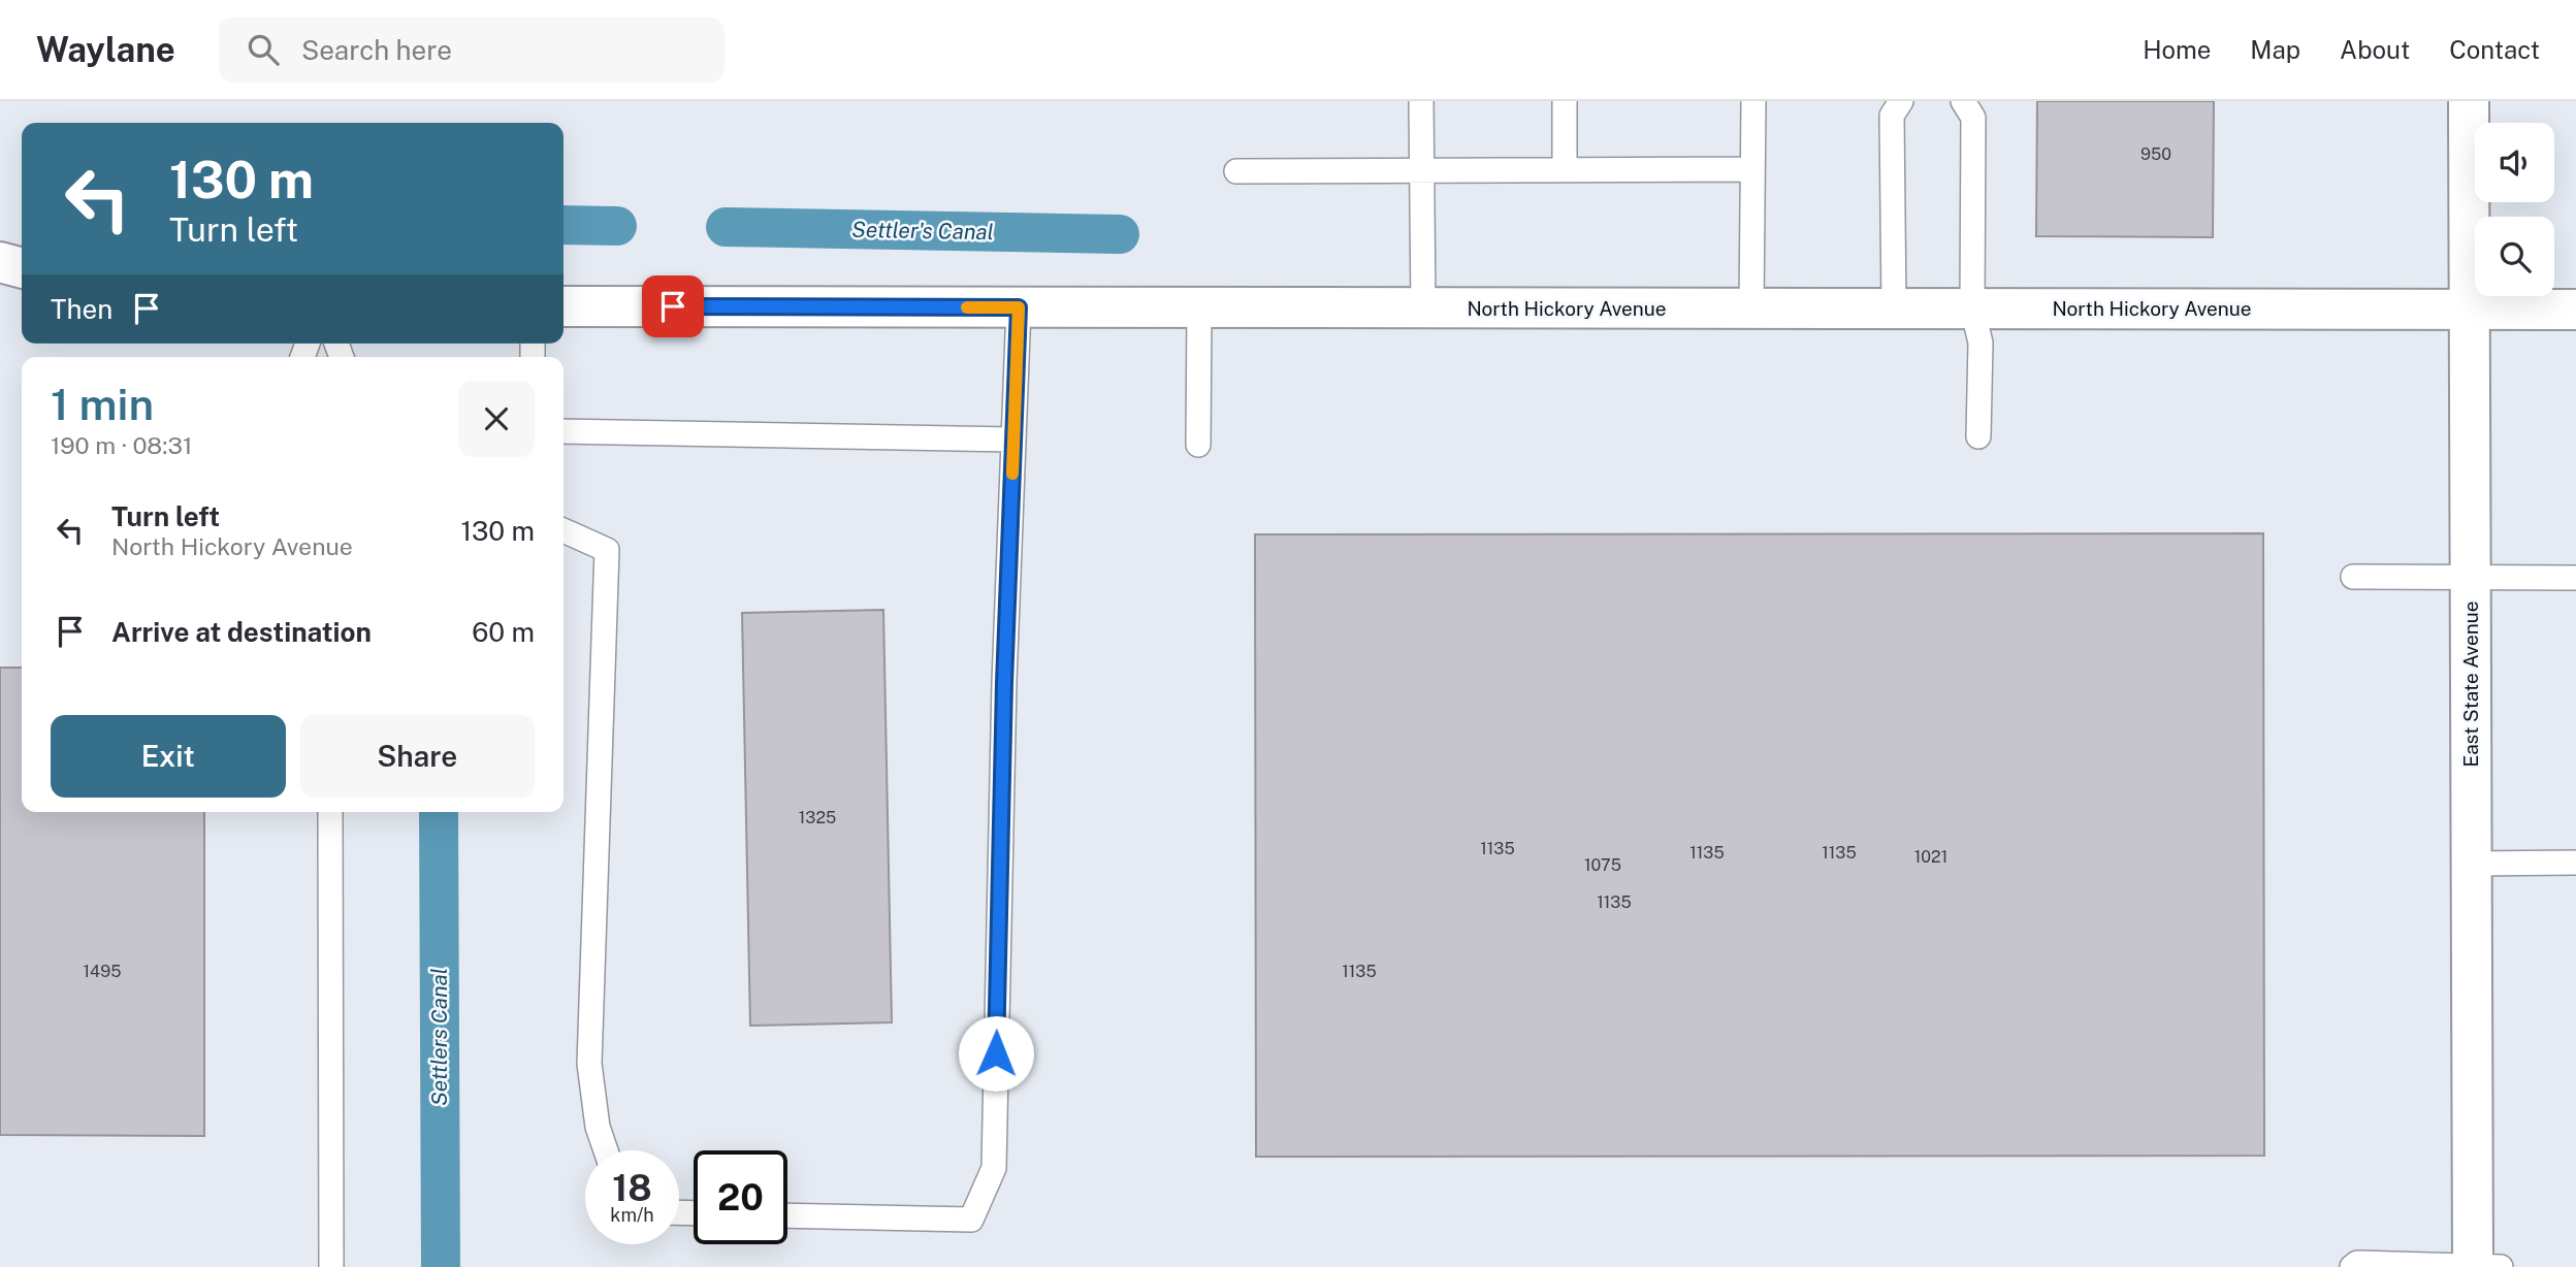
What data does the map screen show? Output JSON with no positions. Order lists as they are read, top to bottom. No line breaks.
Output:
{"streets":{"street":["North Hickory Avenue","East State Avenue"]},"crossings":[["North Hickory Avenue","East State Avenue"]],"water":["Settler's Canal","Settlers Canal"],"house_numbers":["950","1325","1135","1135","1135","1021","1075","1135","1495","1135"],"page":{"header":"Waylane","search":"Search here","nav":["Home","Map","About","Contact"],"turn":["130 m","Turn left"],"then":"Then","heading":["1 min","190 m · 08:31"],"list":[{"name":"Turn left","note":"North Hickory Avenue","value":"130 m"},{"name":"Arrive at destination","value":"60 m"}],"buttons":["Exit","Share"],"speed":"18 km/h","limit":"20"}}
